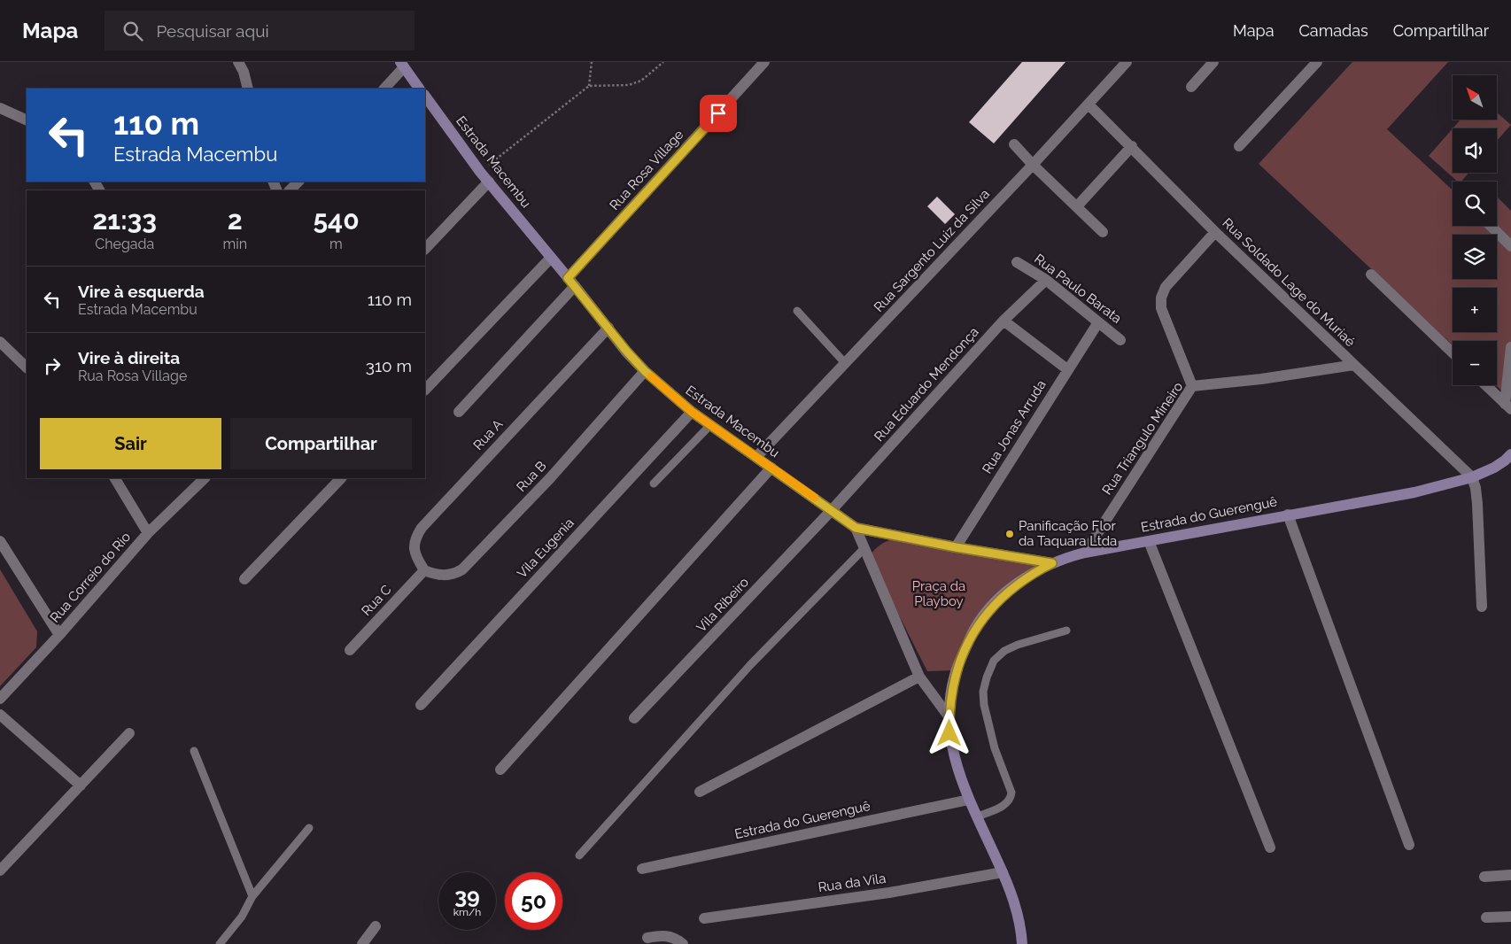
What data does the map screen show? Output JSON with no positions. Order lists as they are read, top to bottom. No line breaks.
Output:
{"streets":{"main road":["Estrada Macembu","Estrada do Guerenguê"],"street":["Rua Rosa Village","Rua Sargento Luiz da Silva","Rua Soldado Lage do Muriaé","Rua Paulo Barata","Rua Eduardo Mendonça","Rua Jonas Arruda","Rua A","Rua Triangulo Mineiro","Rua B","Vila Eugenia","Rua Correio do Rio","Rua C","Vila Ribeiro","Rua da Vila"]},"crossings":[["Estrada Macembu","Rua Rosa Village"],["Estrada Macembu","Rua Sargento Luiz da Silva"],["Estrada Macembu","Rua Eduardo Mendonça"],["Estrada Macembu","Rua Jonas Arruda"],["Estrada Macembu","Rua A"],["Estrada Macembu","Rua B"],["Estrada Macembu","Estrada do Guerenguê"],["Estrada Macembu","Vila Eugenia"],["Estrada Macembu","Vila Ribeiro"],["Rua Sargento Luiz da Silva","Rua Soldado Lage do Muriaé"],["Rua Soldado Lage do Muriaé","Rua Triangulo Mineiro"],["Rua Soldado Lage do Muriaé","Estrada do Guerenguê"],["Rua Paulo Barata","Rua Eduardo Mendonça"],["Rua Paulo Barata","Rua Jonas Arruda"],["Rua Eduardo Mendonça","Vila Ribeiro"],["Rua A","Rua B"],["Rua A","Rua C"],["Rua Triangulo Mineiro","Estrada do Guerenguê"],["Rua B","Rua C"],["Estrada do Guerenguê","Rua da Vila"]],"parks":["Praça da Playboy"],"places":["Panificação Flor da Taquara Ltda"],"north":"top left","page":{"header":"Mapa","search":"Pesquisar aqui","nav":["Mapa","Camadas","Compartilhar"],"map_buttons":["+","−"],"turn":["110 m","Estrada Macembu"],"eta":["21:33","Chegada","2","min","540","m"],"list":[{"name":"Vire à esquerda","note":"Estrada Macembu","value":"110 m"},{"name":"Vire à direita","note":"Rua Rosa Village","value":"310 m"}],"buttons":["Sair","Compartilhar"],"speed":"39 km/h","limit":"50"}}
